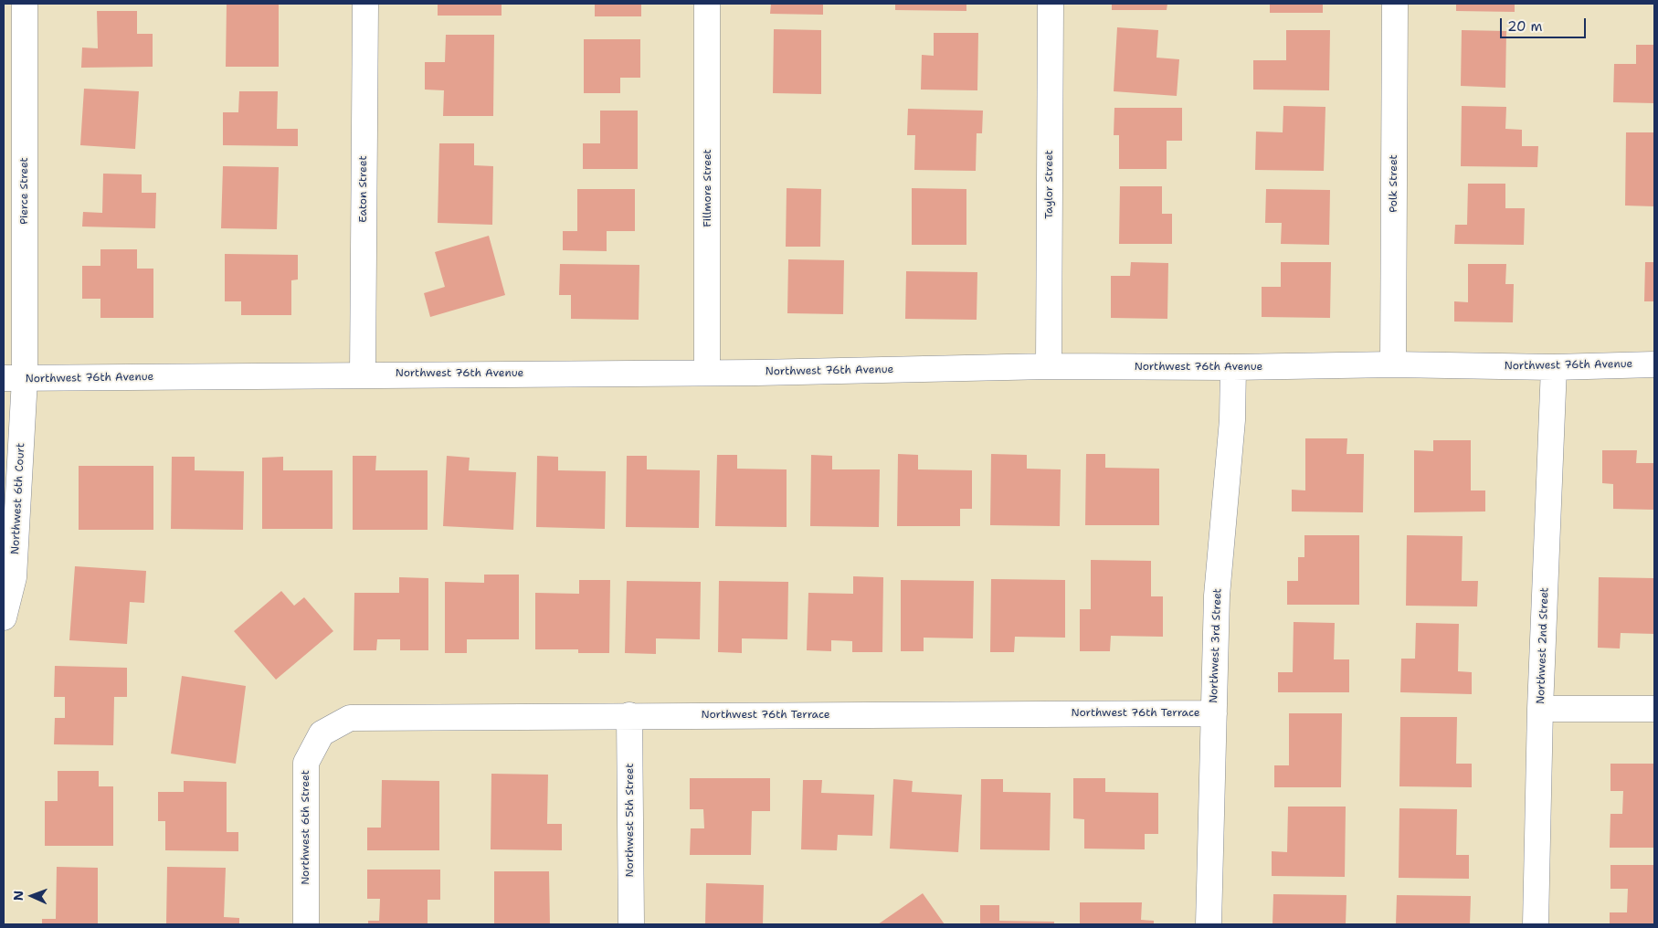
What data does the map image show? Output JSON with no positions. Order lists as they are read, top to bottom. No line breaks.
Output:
{"streets":{"street":["Polk Street","Taylor Street","Fillmore Street","Eaton Street","Pierce Street","Northwest 76th Avenue","Northwest 6th Court","Northwest 3rd Street","Northwest 2nd Street","Northwest 76th Terrace","Northwest 5th Street","Northwest 6th Street"]},"crossings":[["Polk Street","Northwest 76th Avenue"],["Taylor Street","Northwest 76th Avenue"],["Fillmore Street","Northwest 76th Avenue"],["Eaton Street","Northwest 76th Avenue"],["Pierce Street","Northwest 76th Avenue"],["Pierce Street","Northwest 6th Court"],["Northwest 76th Avenue","Northwest 6th Court"],["Northwest 76th Avenue","Northwest 3rd Street"],["Northwest 76th Avenue","Northwest 2nd Street"],["Northwest 3rd Street","Northwest 76th Terrace"],["Northwest 76th Terrace","Northwest 5th Street"],["Northwest 76th Terrace","Northwest 6th Street"]],"scale_bar":"20 m","north":"left"}
